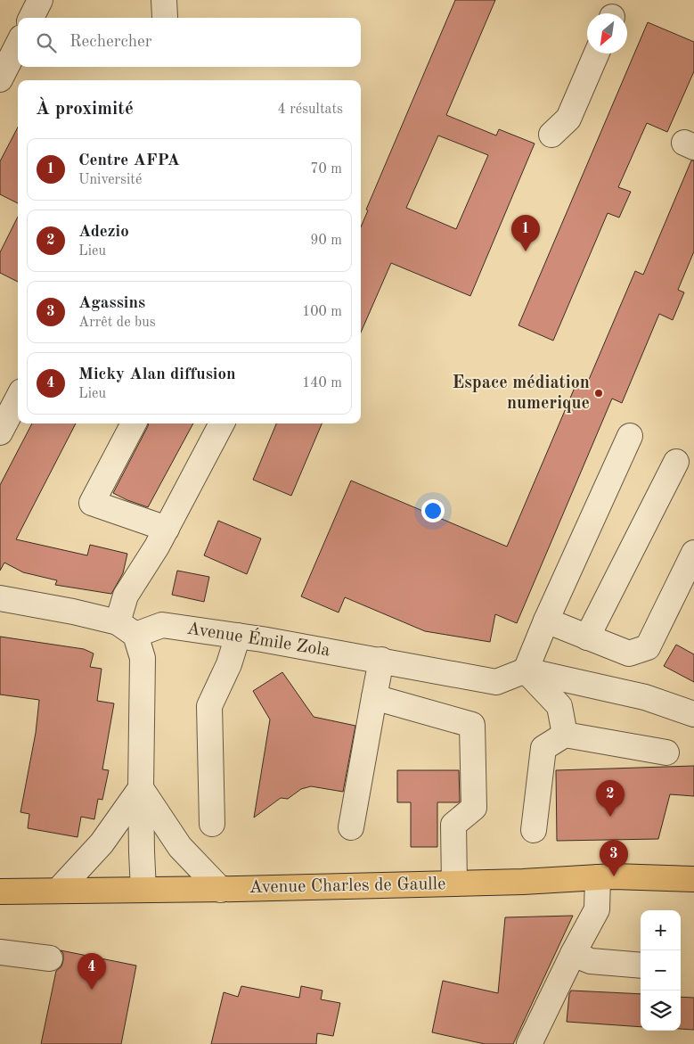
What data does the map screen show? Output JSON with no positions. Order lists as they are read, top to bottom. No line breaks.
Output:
{"streets":{"main road":["Avenue Charles de Gaulle"],"street":["Avenue Émile Zola"]},"places":["Espace médiation numerique"],"north":"bottom left","page":{"search":"Rechercher","heading":["À proximité","4 résultats"],"list":[{"mark":"1","name":"Centre AFPA","note":"Université","value":"70 m"},{"mark":"2","name":"Adezio","note":"Lieu","value":"90 m"},{"mark":"3","name":"Agassins","note":"Arrêt de bus","value":"100 m"},{"mark":"4","name":"Micky Alan diffusion","note":"Lieu","value":"140 m"}],"pins":["1","2","3","4"],"map_buttons":["+","−"]}}
